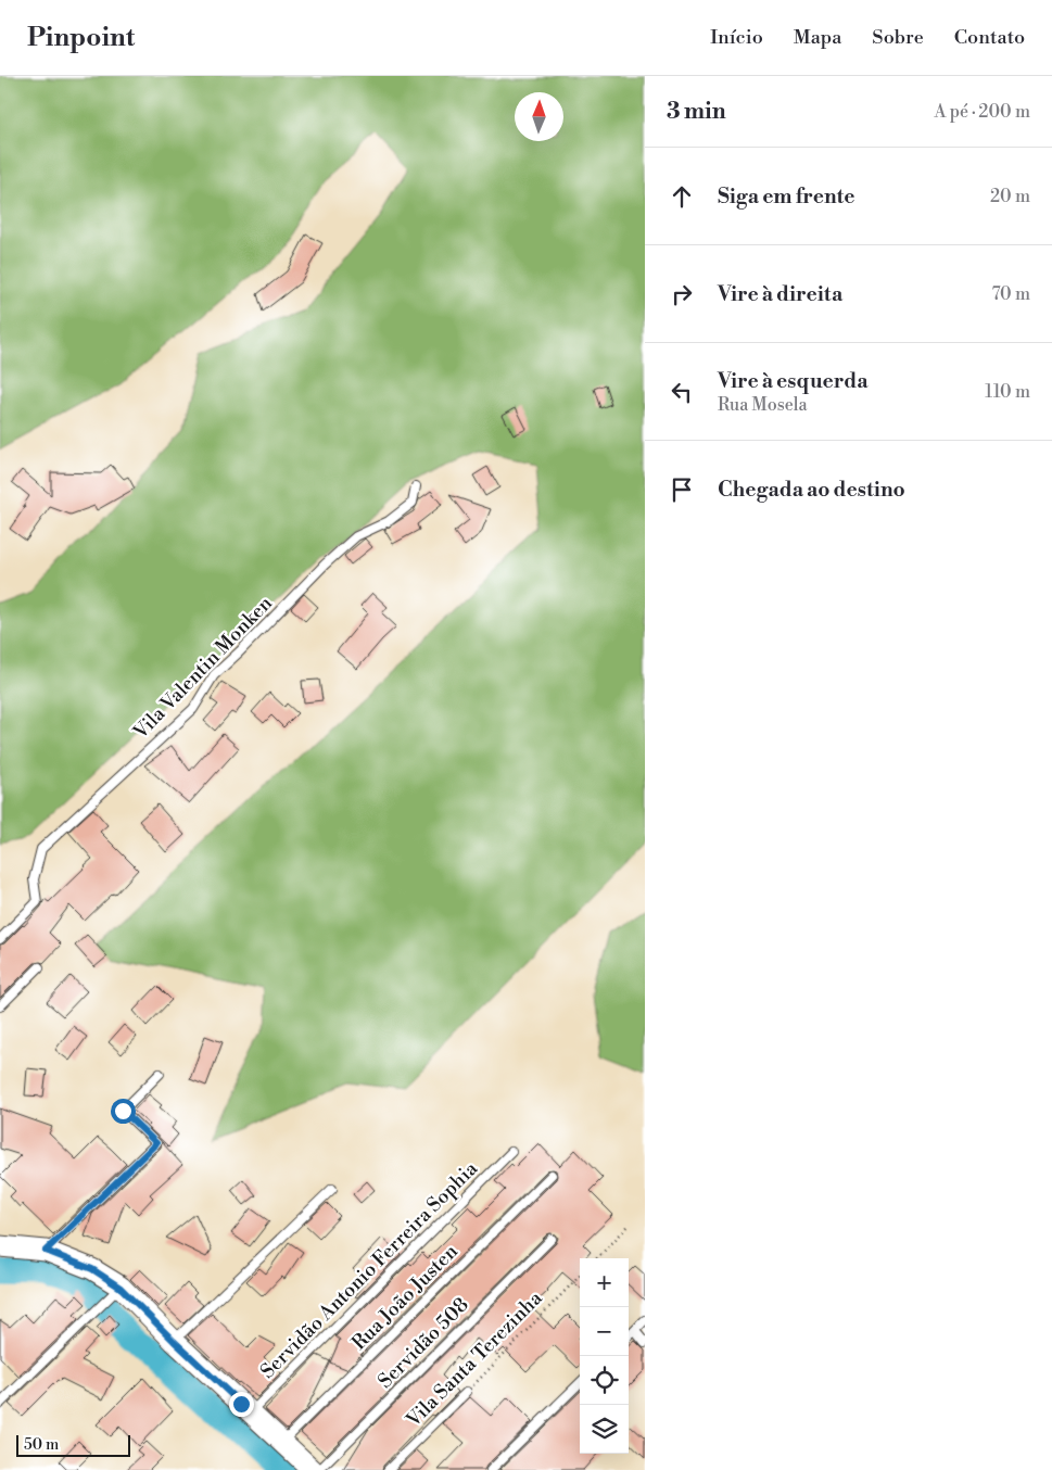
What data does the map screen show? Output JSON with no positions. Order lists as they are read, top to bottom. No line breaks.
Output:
{"streets":{"lane":["Vila Valentin Monken","Servidão Antonio Ferreira Sophia","Rua João Justen","Servidão 508","Vila Santa Terezinha"]},"scale_bar":"50 m","north":"top","page":{"header":"Pinpoint","nav":["Início","Mapa","Sobre","Contato"],"heading":["3 min","A pé · 200 m"],"list":[["Siga em frente","20 m"],["Vire à direita","70 m"],["Vire à esquerda","Rua Mosela","110 m"],"Chegada ao destino"],"map_buttons":["+","−"],"scale":"50 m"}}
